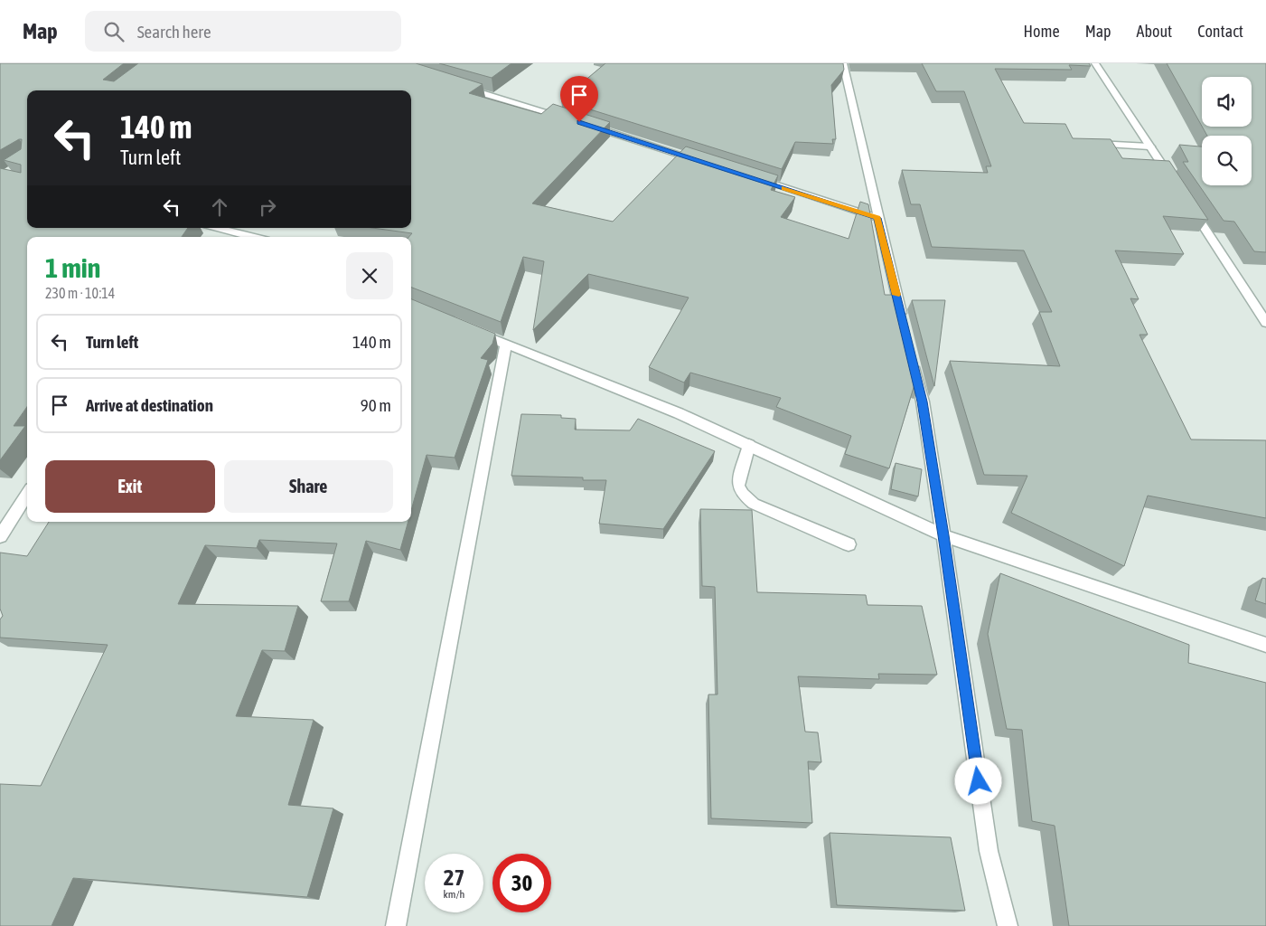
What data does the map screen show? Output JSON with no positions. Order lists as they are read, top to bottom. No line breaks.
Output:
{"page":{"header":"Map","search":"Search here","nav":["Home","Map","About","Contact"],"turn":["140 m","Turn left"],"heading":["1 min","230 m · 10:14"],"list":[{"name":"Turn left","value":"140 m"},{"name":"Arrive at destination","value":"90 m"}],"buttons":["Exit","Share"],"speed":"27 km/h","limit":"30"}}
